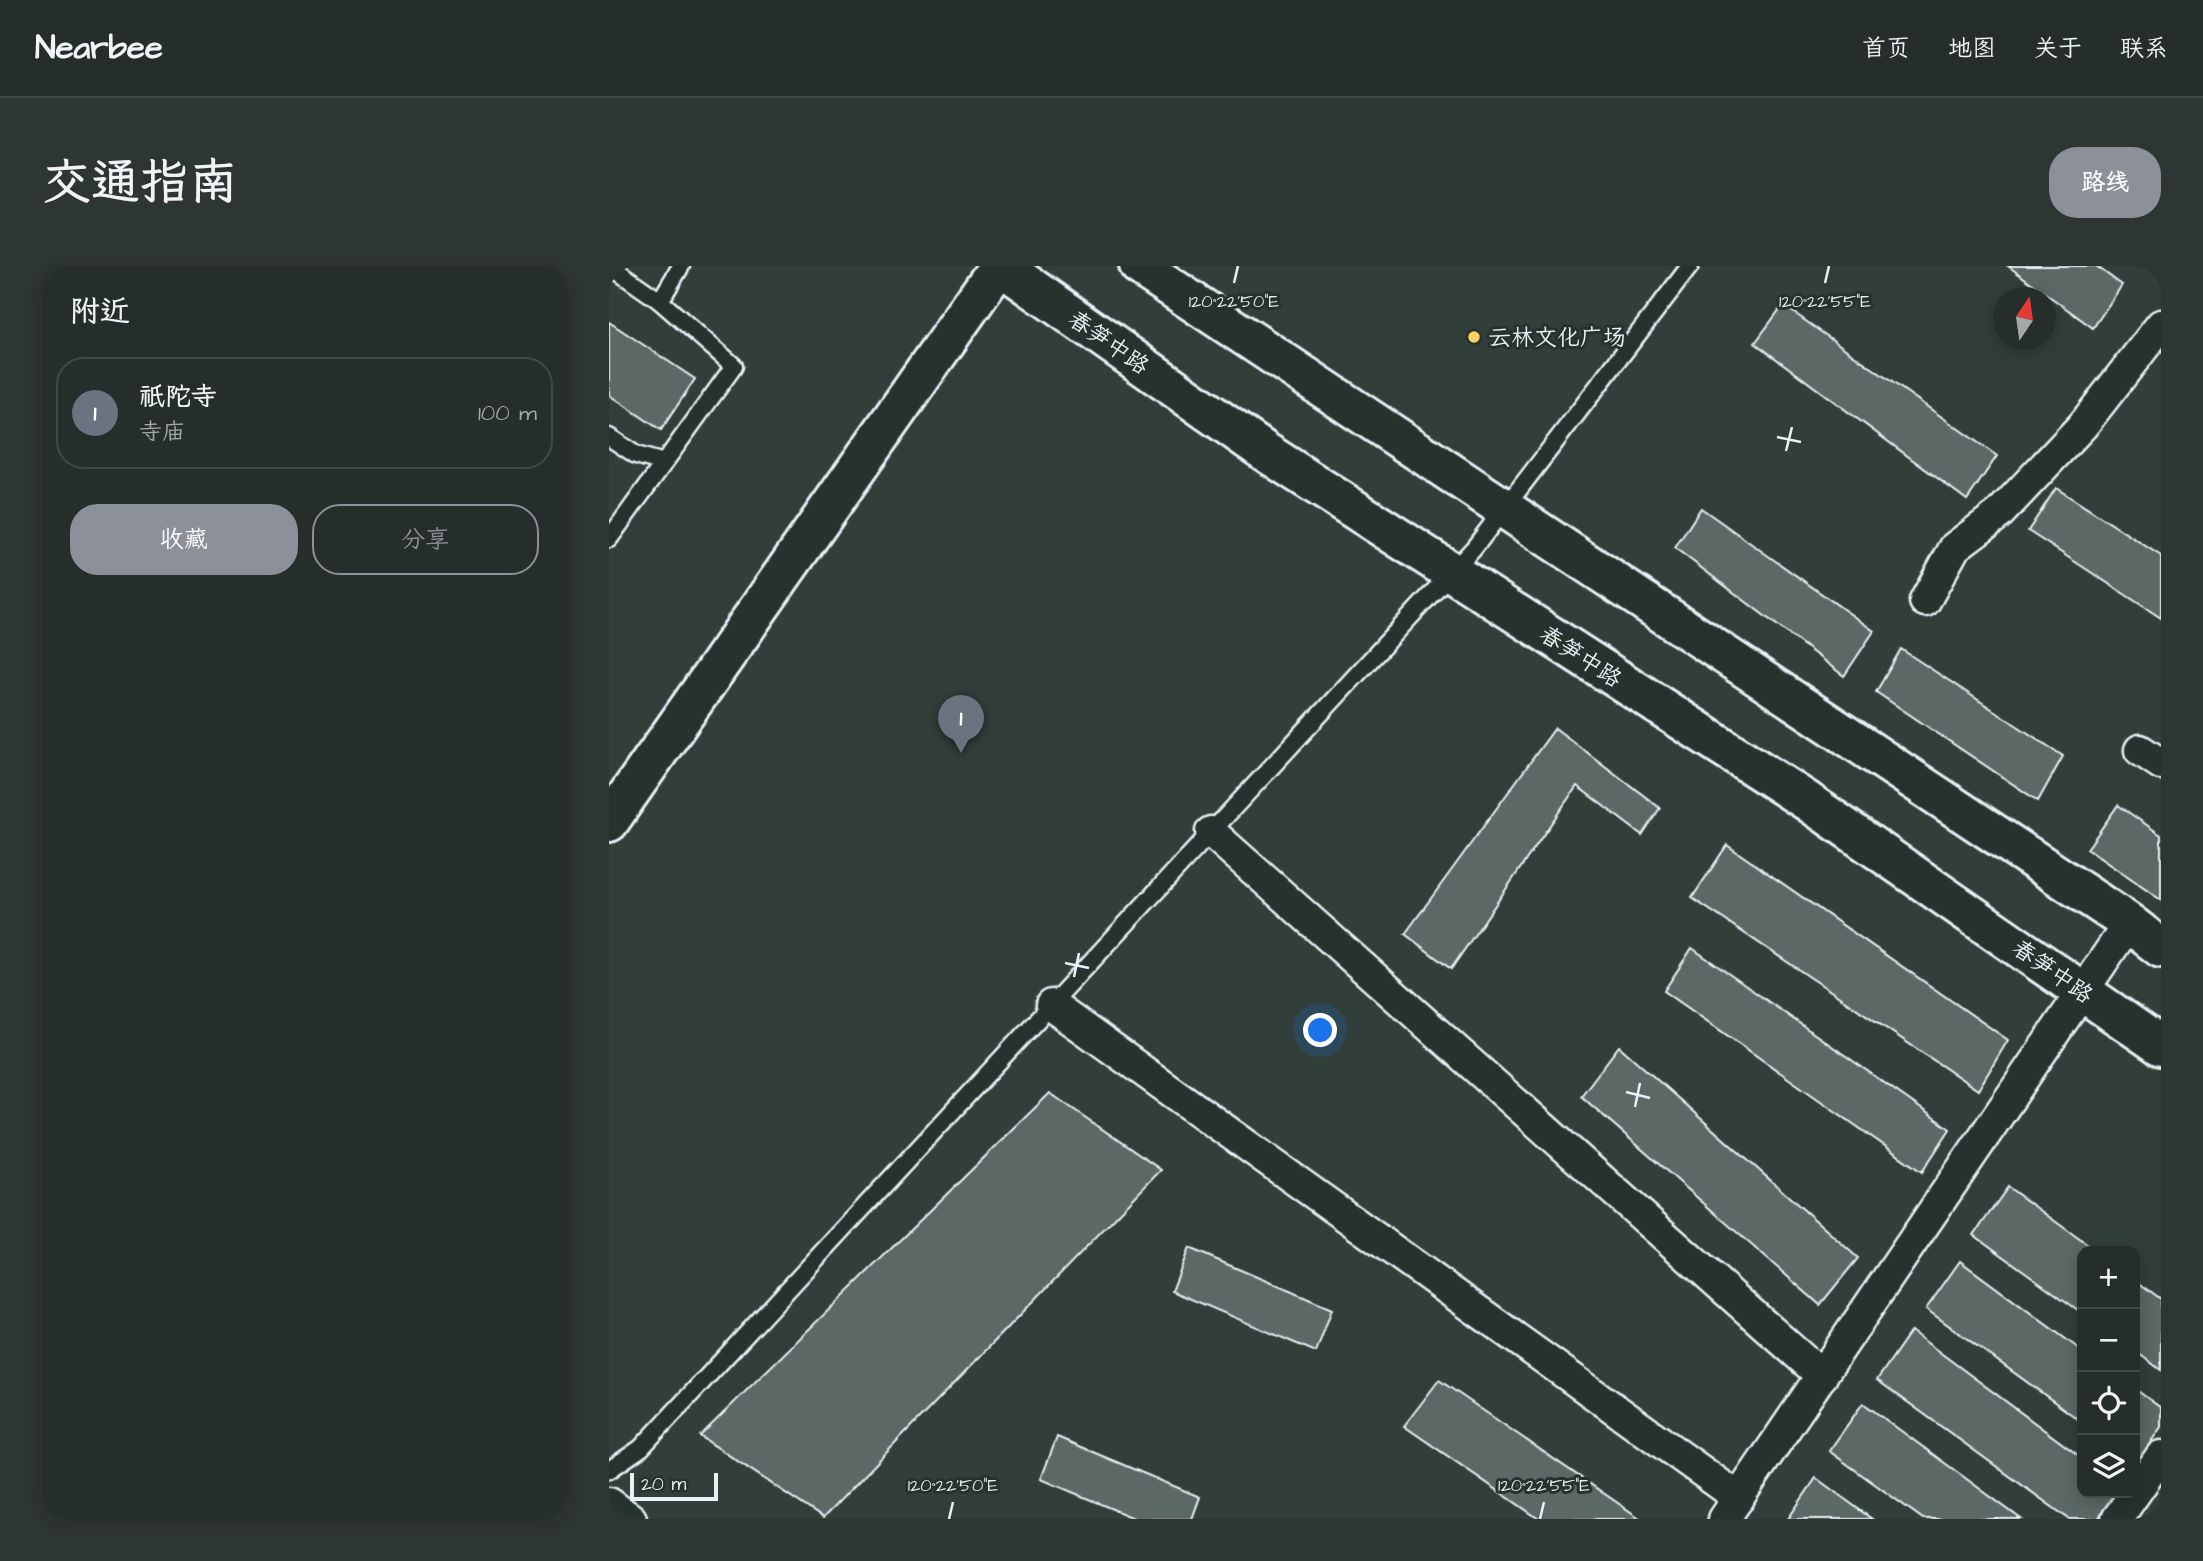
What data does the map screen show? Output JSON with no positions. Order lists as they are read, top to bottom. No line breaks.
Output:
{"streets":{"main road":["春笋中路"]},"places":["云林文化广场"],"scale_bar":"20 m","north":"top","page":{"header":"Nearbee","nav":["首页","地图","关于","联系"],"title":"交通指南","buttons":["路线",["收藏","分享"]],"heading":"附近","list":[{"mark":"1","name":"祇陀寺","note":"寺庙","value":"100 m"}],"pins":"1","map_buttons":["+","−"],"scale":"20 m"},"coordinates":["120°22'50\"E","120°22'55\"E"]}
